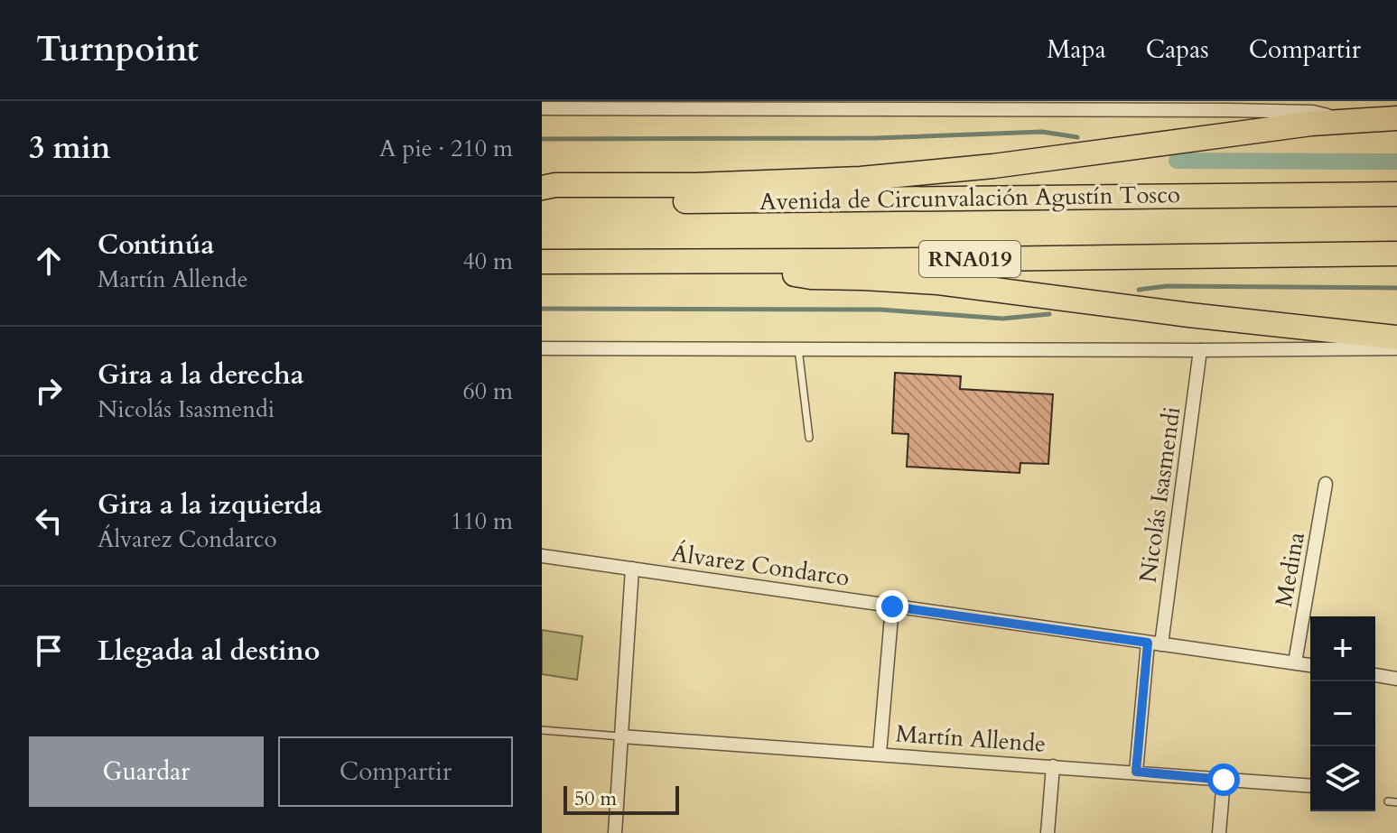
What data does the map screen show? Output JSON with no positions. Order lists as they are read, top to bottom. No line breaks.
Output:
{"streets":{"highway":["Avenida de Circunvalación Agustín Tosco","RNA019"],"street":["Nicolás Isasmendi","Álvarez Condarco","Medina","Martín Allende"]},"crossings":[["Nicolás Isasmendi","Álvarez Condarco"],["Nicolás Isasmendi","Martín Allende"],["Álvarez Condarco","Medina"]],"scale_bar":"50 m","page":{"header":"Turnpoint","nav":["Mapa","Capas","Compartir"],"heading":["3 min","A pie · 210 m"],"list":[["Continúa","Martín Allende","40 m"],["Gira a la derecha","Nicolás Isasmendi","60 m"],["Gira a la izquierda","Álvarez Condarco","110 m"],"Llegada al destino"],"map_buttons":["+","−"],"buttons":["Guardar","Compartir"],"scale":"50 m"}}
